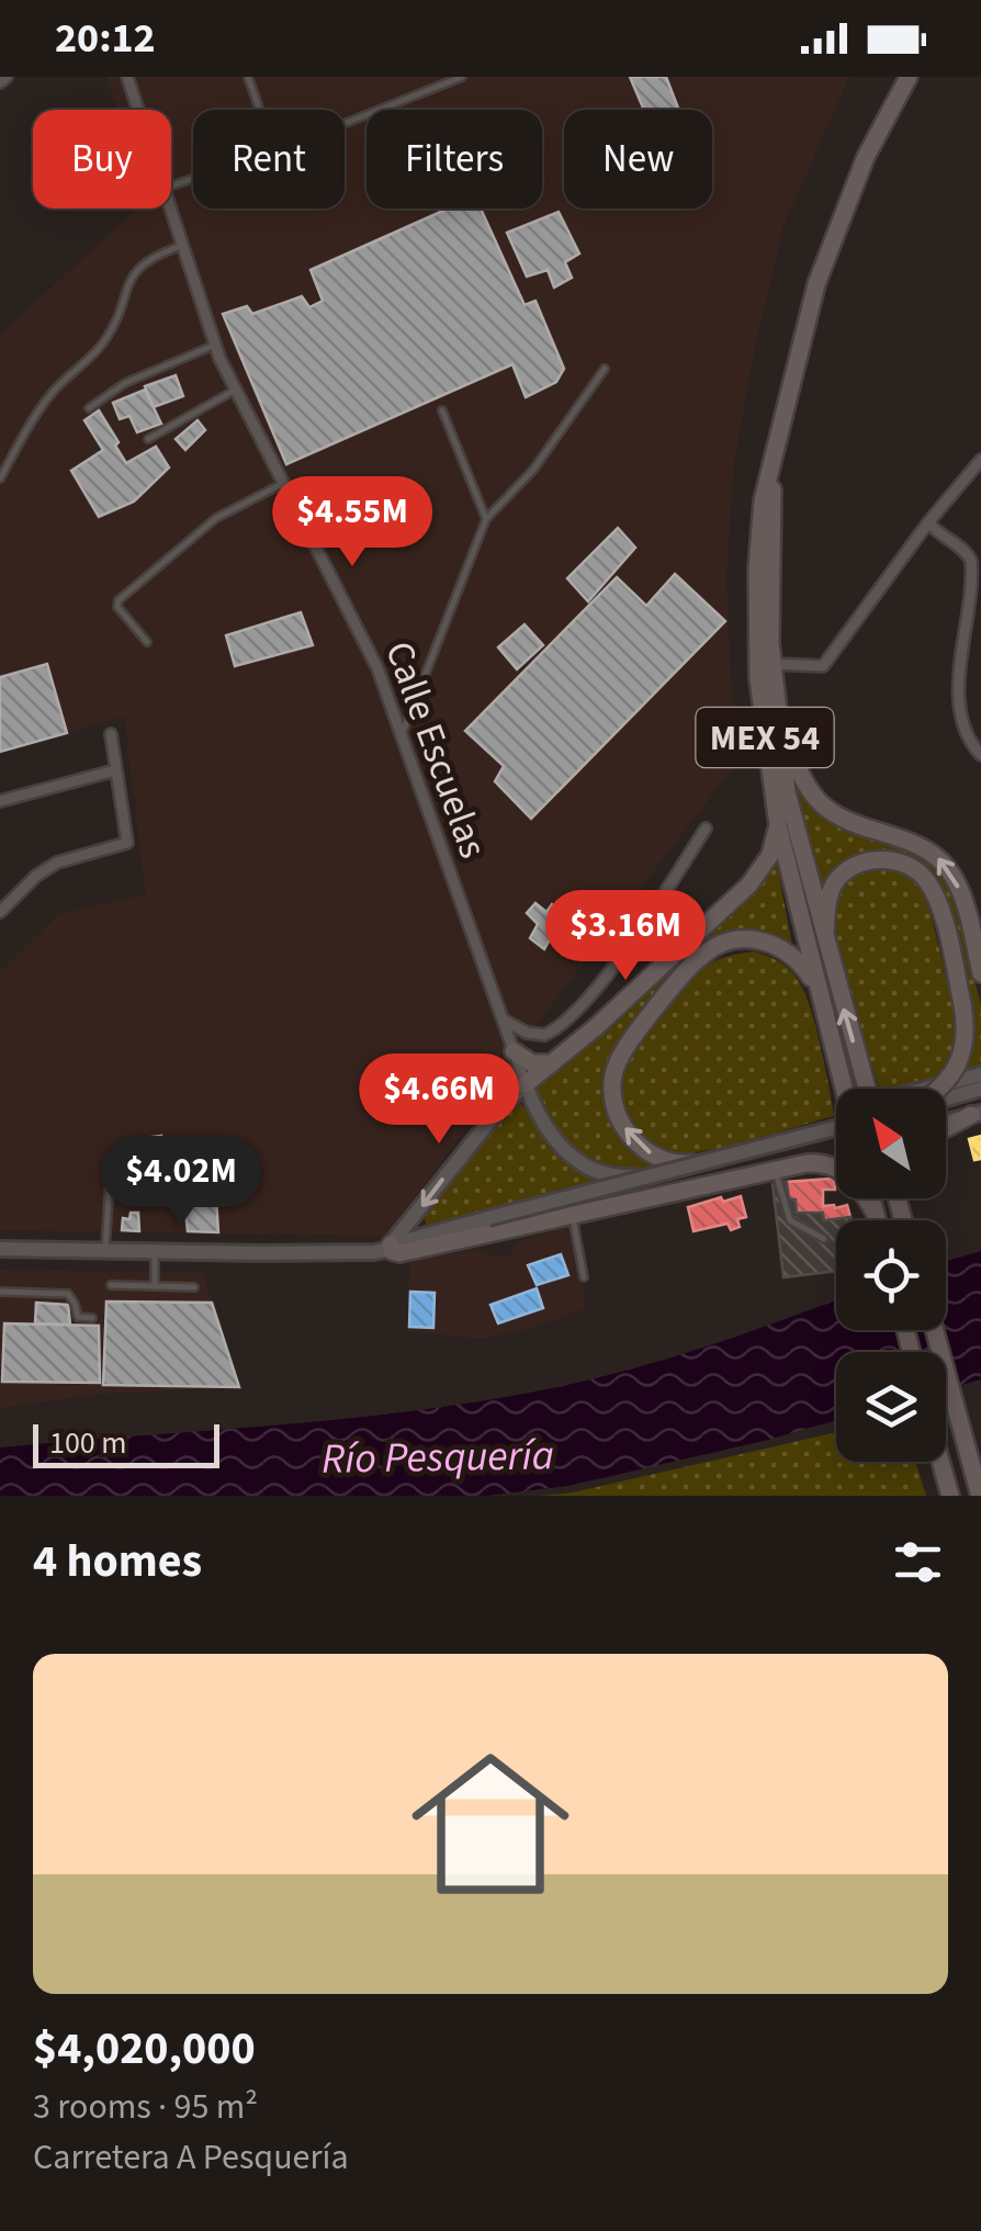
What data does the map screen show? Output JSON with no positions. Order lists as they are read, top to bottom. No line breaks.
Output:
{"streets":{"main road":["MEX 54"],"street":["Calle Escuelas"]},"water":["Río Pesquería"],"scale_bar":"100 m","north":"top left","page":{"status":"20:12","chip":["Buy","Rent","Filters","New"],"price":["$4.55M","$3.16M","$4.66M","$4.02M"],"scale":"100 m","heading":"4 homes","list":[{"name":"$4,020,000","note":"3 rooms · 95 m² · Carretera A Pesquería"}]}}
